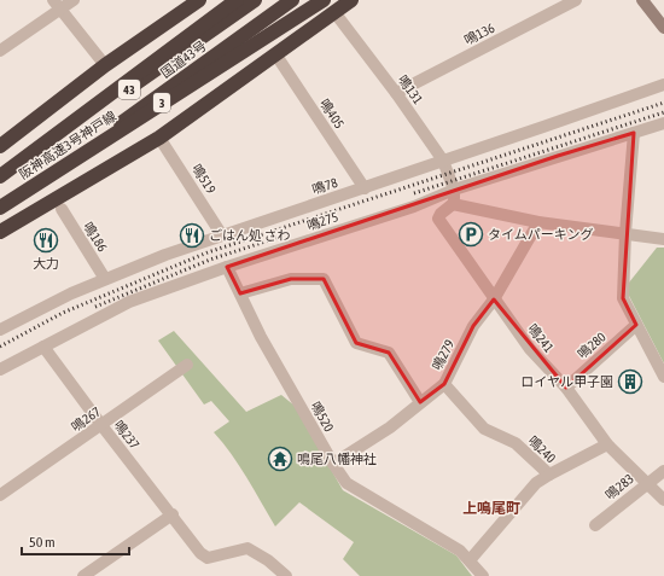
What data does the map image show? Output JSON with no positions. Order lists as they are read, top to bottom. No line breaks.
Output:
{"streets":{"highway":["国道43号","43","3","阪神高速3号神戸線"],"street":["鳴136","鳴131","鳴405","鳴519","鳴78","鳴275","鳴186","鳴241","鳴280","鳴279","鳴520","鳴267","鳴237","鳴240","鳴283"]},"crossings":[["鳴136","鳴131"],["国道43号","阪神高速3号神戸線"],["鳴131","鳴78"],["鳴131","鳴275"],["鳴405","鳴78"],["鳴519","鳴78"],["鳴78","鳴186"],["鳴275","鳴520"],["鳴275","鳴237"],["鳴241","鳴280"],["鳴241","鳴279"],["鳴241","鳴240"],["鳴241","鳴283"],["鳴279","鳴520"],["鳴279","鳴240"],["鳴267","鳴237"]],"districts":["上鳴尾町"],"places":{"parking":["タイムパーキング"],"restaurant":["ごはん処 さわ","大力"],"building":["ロイヤル甲子園"],"temple":["鳴尾八幡神社"]},"scale_bar":"50 m"}
